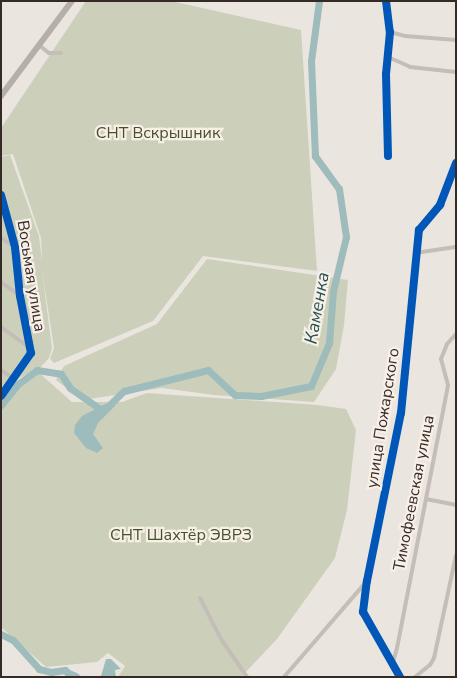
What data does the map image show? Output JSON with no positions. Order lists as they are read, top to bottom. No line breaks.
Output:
{"streets":{"street":["Восьмая улица","улица Пожарского","Тимофеевская улица"]},"crossings":[["улица Пожарского","Тимофеевская улица"]],"water":["Каменка"],"parks":["СНТ Вскрышник","СНТ Шахтёр ЭВРЗ"]}
